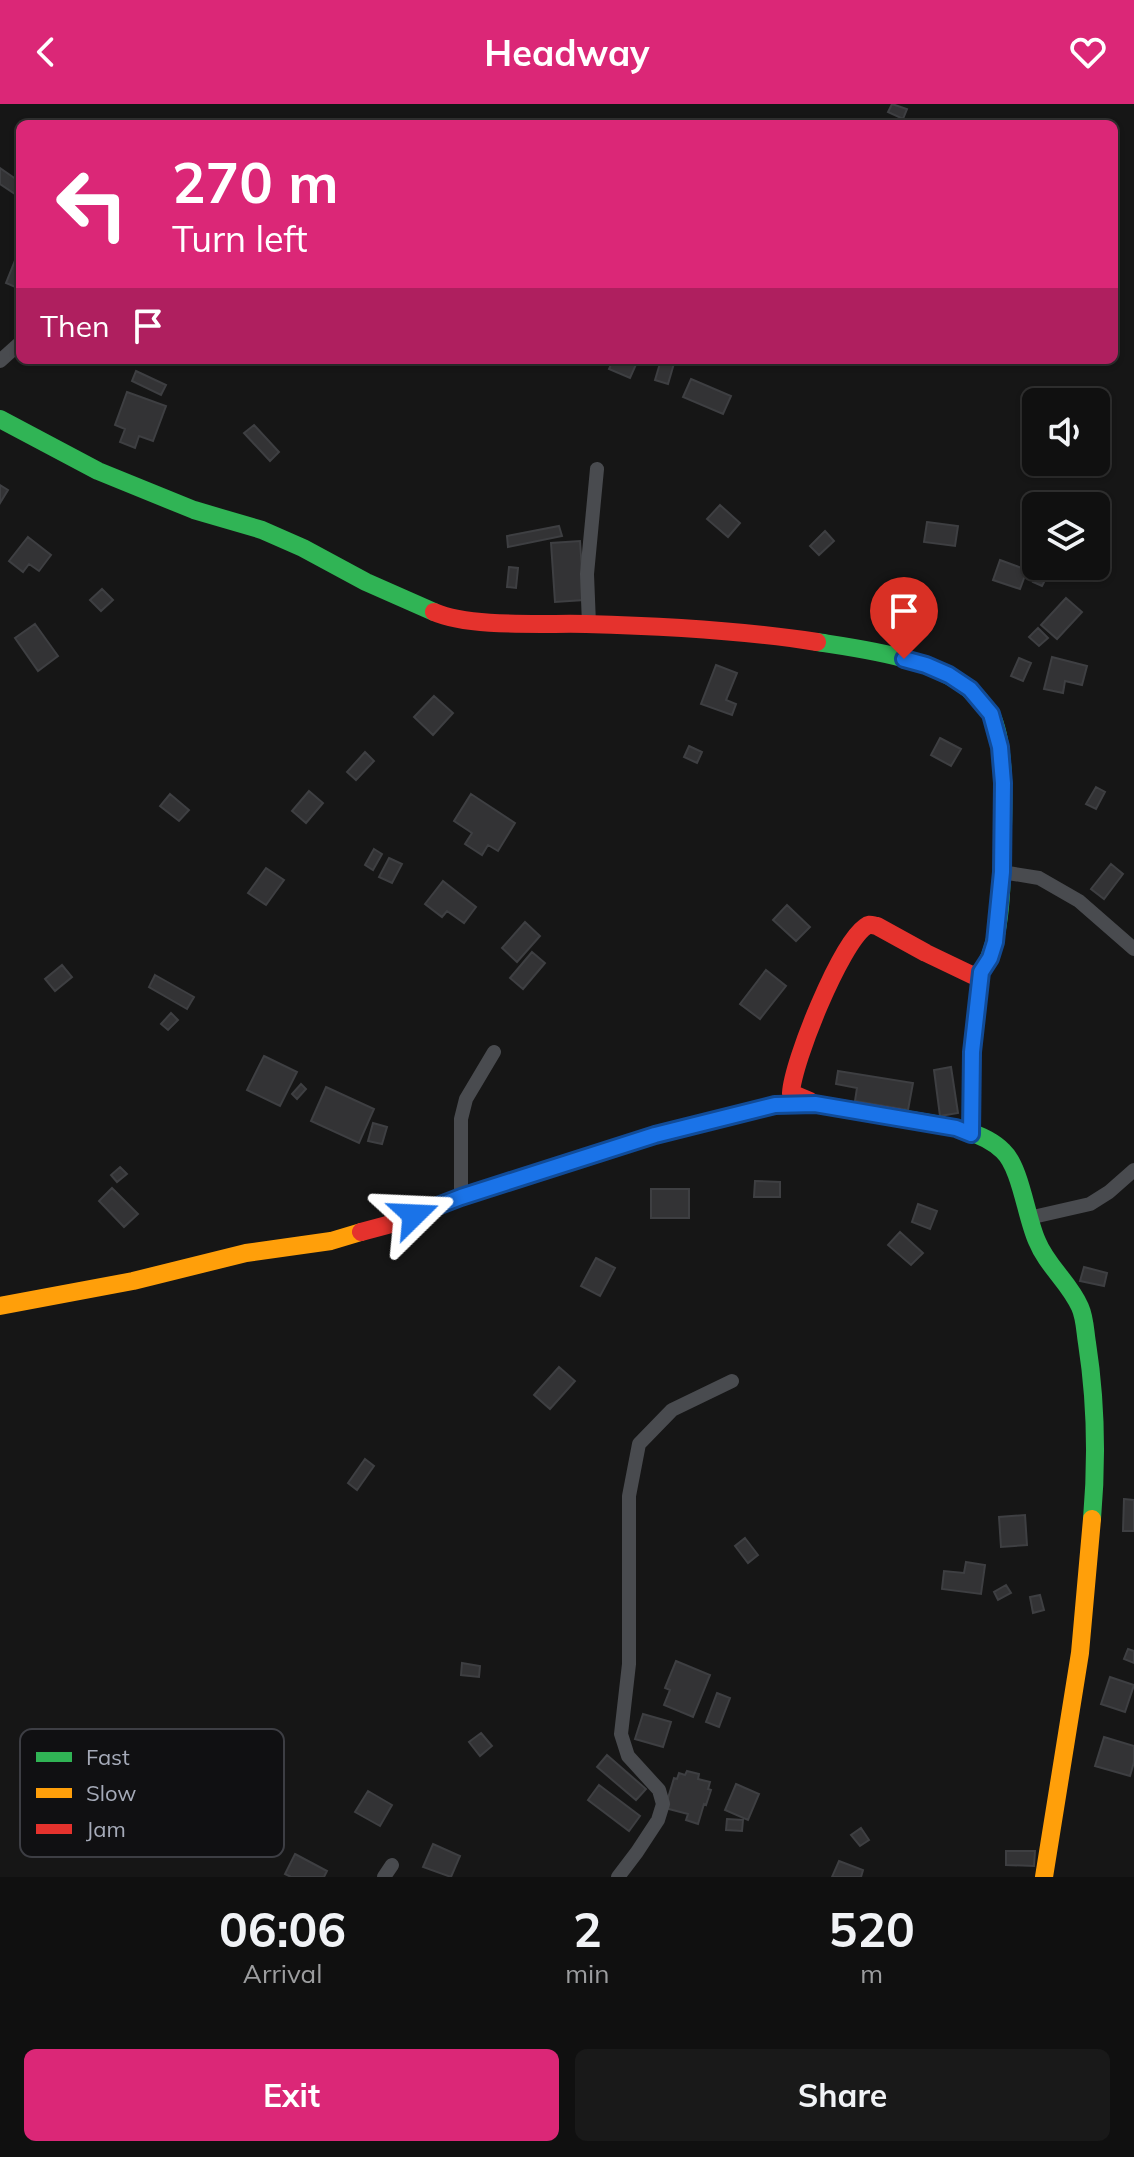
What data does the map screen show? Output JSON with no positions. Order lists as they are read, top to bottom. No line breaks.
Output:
{"legend":["Fast","Slow","Jam"],"page":{"header":"Headway","turn":["270 m","Turn left"],"then":"Then","eta":["06:06","Arrival","2","min","520","m"],"buttons":["Exit","Share"]}}
